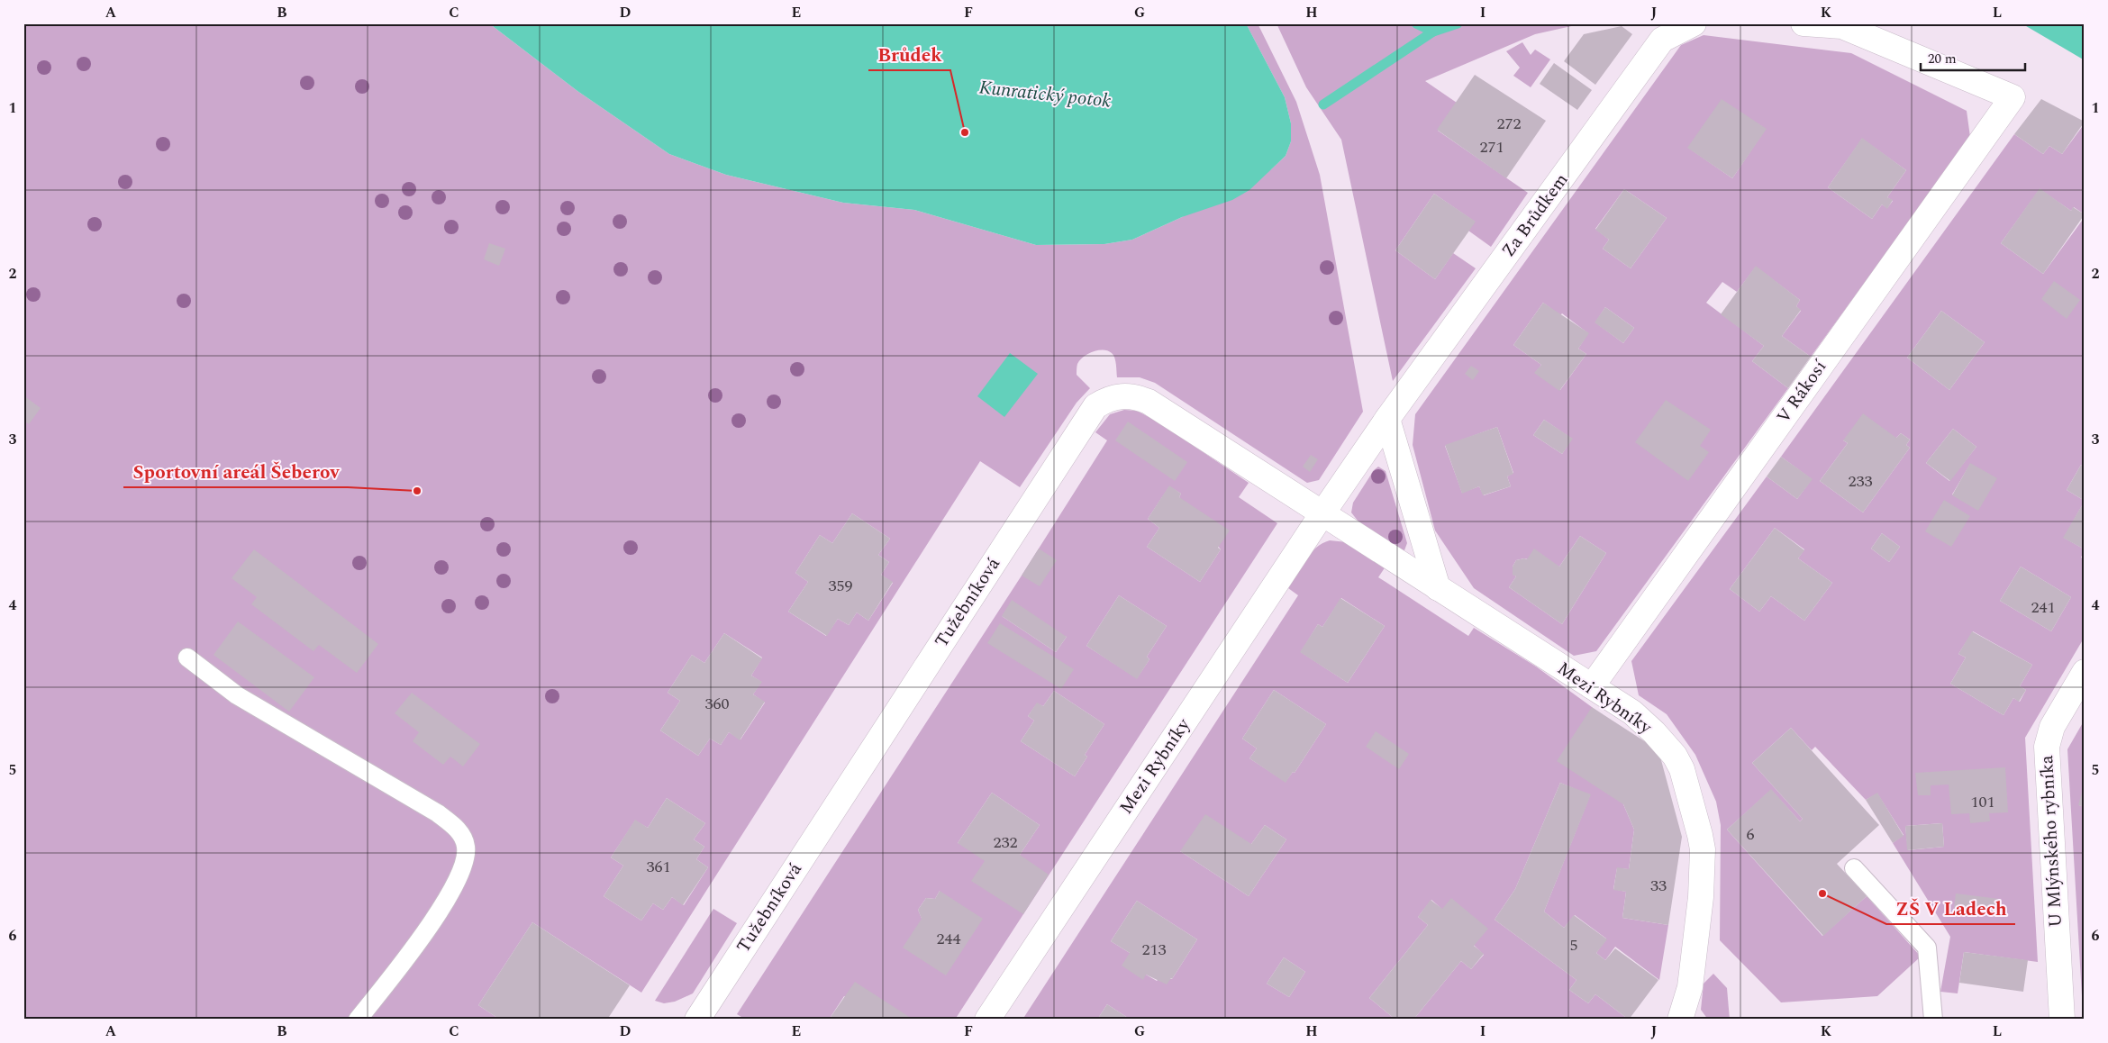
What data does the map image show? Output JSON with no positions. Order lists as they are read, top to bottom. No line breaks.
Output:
{"streets":{"street":["Za Brůdkem","V Rákosí","Tužebníková","Mezi Rybníky","U Mlýnského rybníka"]},"crossings":[["Za Brůdkem","Mezi Rybníky"],["V Rákosí","Mezi Rybníky"],["Tužebníková","Mezi Rybníky"]],"water":["Kunratický potok"],"places":["Brůdek","Sportovní areál Šeberov","ZŠ V Ladech"],"house_numbers":["272","271","233","359","241","360","101","6","232","361","33","244","5","213"],"scale_bar":"20 m","grid":{"columns":["A","B","C","D","E","F","G","H","I","J","K","L"],"rows":["1","2","3","4","5","6"]}}
